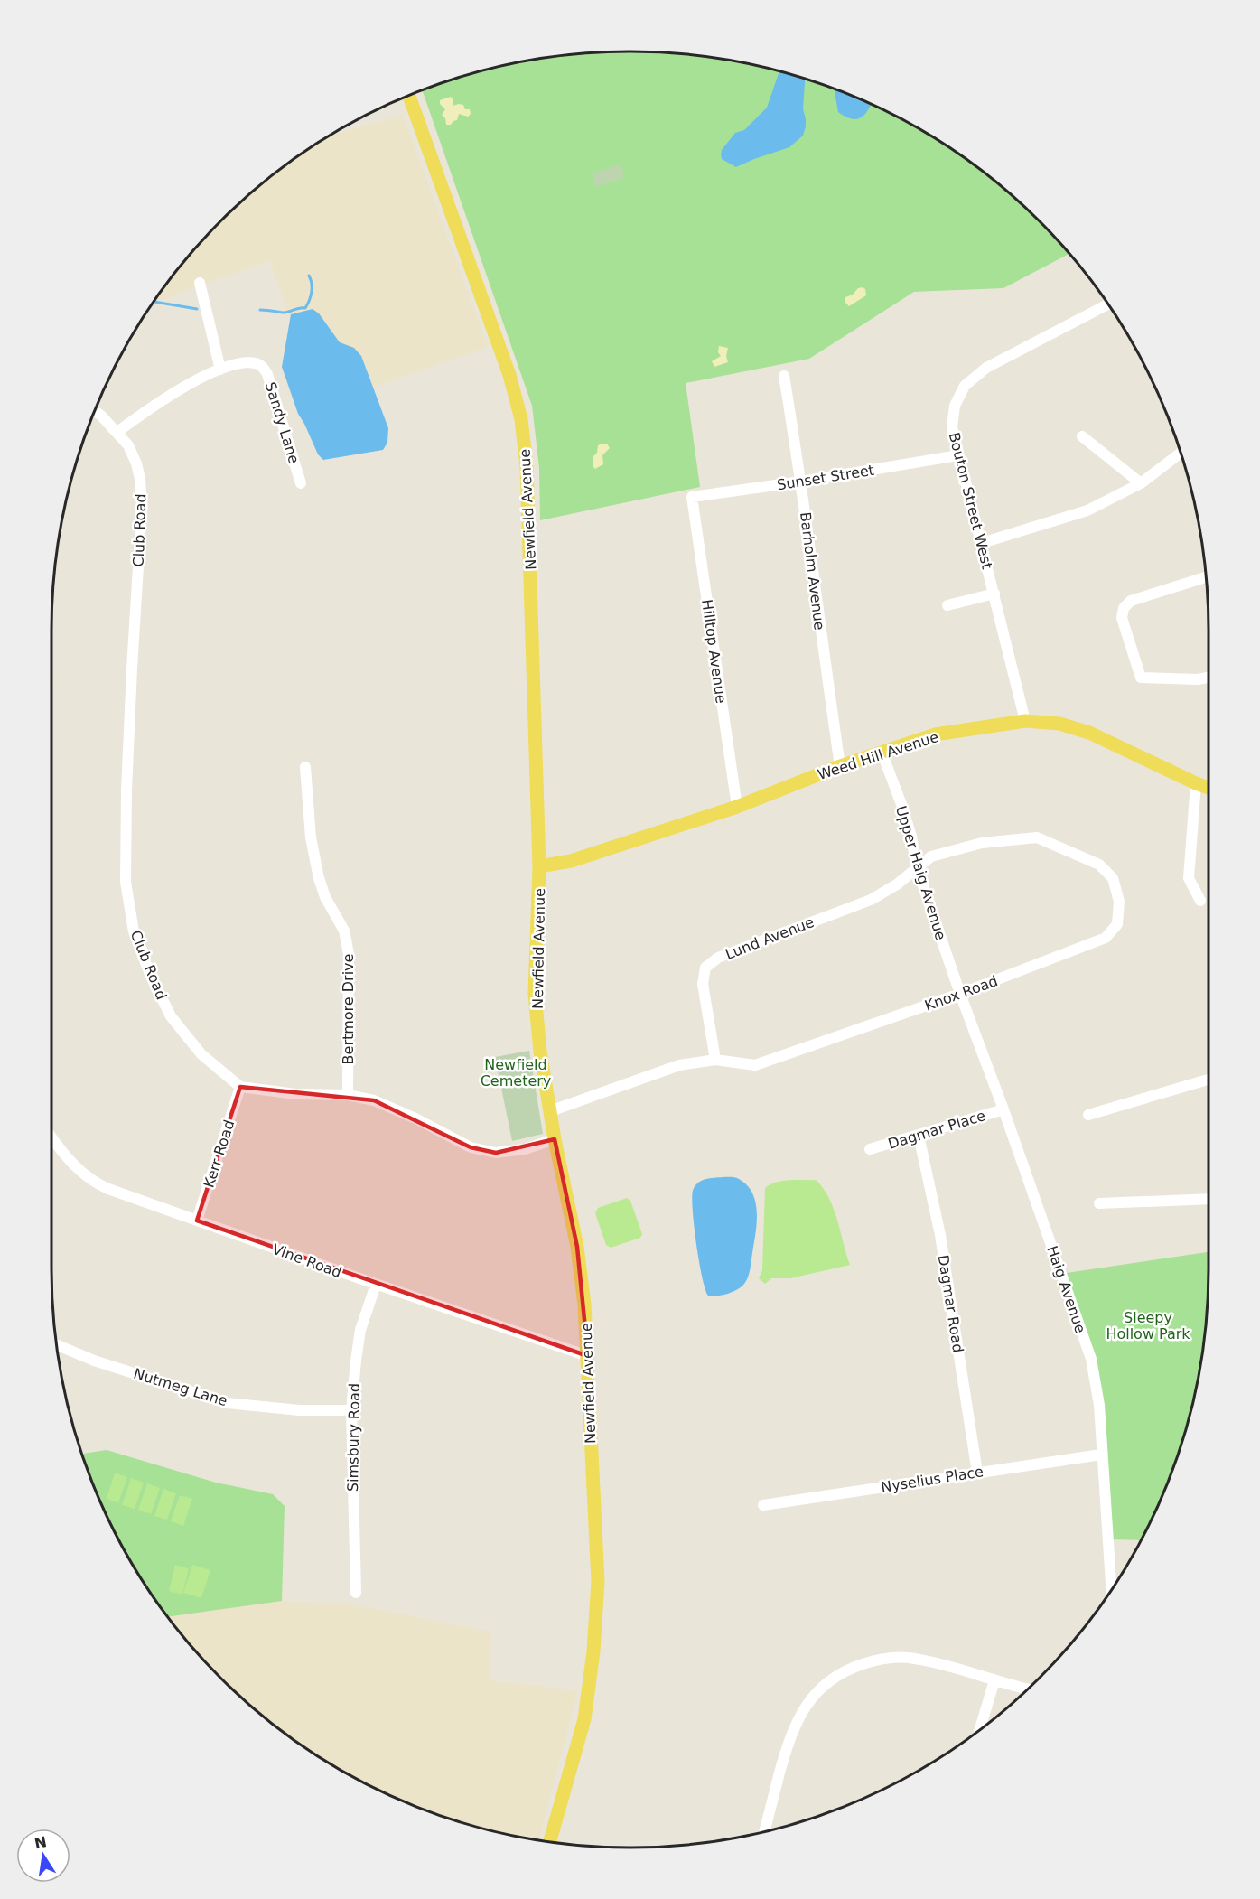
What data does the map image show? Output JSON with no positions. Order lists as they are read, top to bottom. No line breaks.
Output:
{"streets":{"main road":["Newfield Avenue","Weed Hill Avenue"],"street":["Sandy Lane","Sunset Street","Bouton Street West","Club Road","Barholm Avenue","Hilltop Avenue","Upper Haig Avenue","Lund Avenue","Knox Road","Bertmore Drive","Dagmar Place","Kerr Road","Vine Road","Haig Avenue","Dagmar Road","Nutmeg Lane","Simsbury Road","Nyselius Place"]},"crossings":[["Sandy Lane","Club Road"],["Sunset Street","Bouton Street West"],["Sunset Street","Barholm Avenue"],["Sunset Street","Hilltop Avenue"],["Bouton Street West","Weed Hill Avenue"],["Newfield Avenue","Weed Hill Avenue"],["Newfield Avenue","Knox Road"],["Newfield Avenue","Vine Road"],["Club Road","Kerr Road"],["Barholm Avenue","Weed Hill Avenue"],["Hilltop Avenue","Weed Hill Avenue"],["Weed Hill Avenue","Upper Haig Avenue"],["Upper Haig Avenue","Lund Avenue"],["Upper Haig Avenue","Knox Road"],["Upper Haig Avenue","Haig Avenue"],["Lund Avenue","Knox Road"],["Knox Road","Haig Avenue"],["Dagmar Place","Haig Avenue"],["Dagmar Place","Dagmar Road"],["Kerr Road","Vine Road"],["Vine Road","Simsbury Road"],["Haig Avenue","Nyselius Place"],["Dagmar Road","Nyselius Place"],["Nutmeg Lane","Simsbury Road"]],"parks":["Newfield Cemetery","Sleepy Hollow Park"],"north":"top"}
